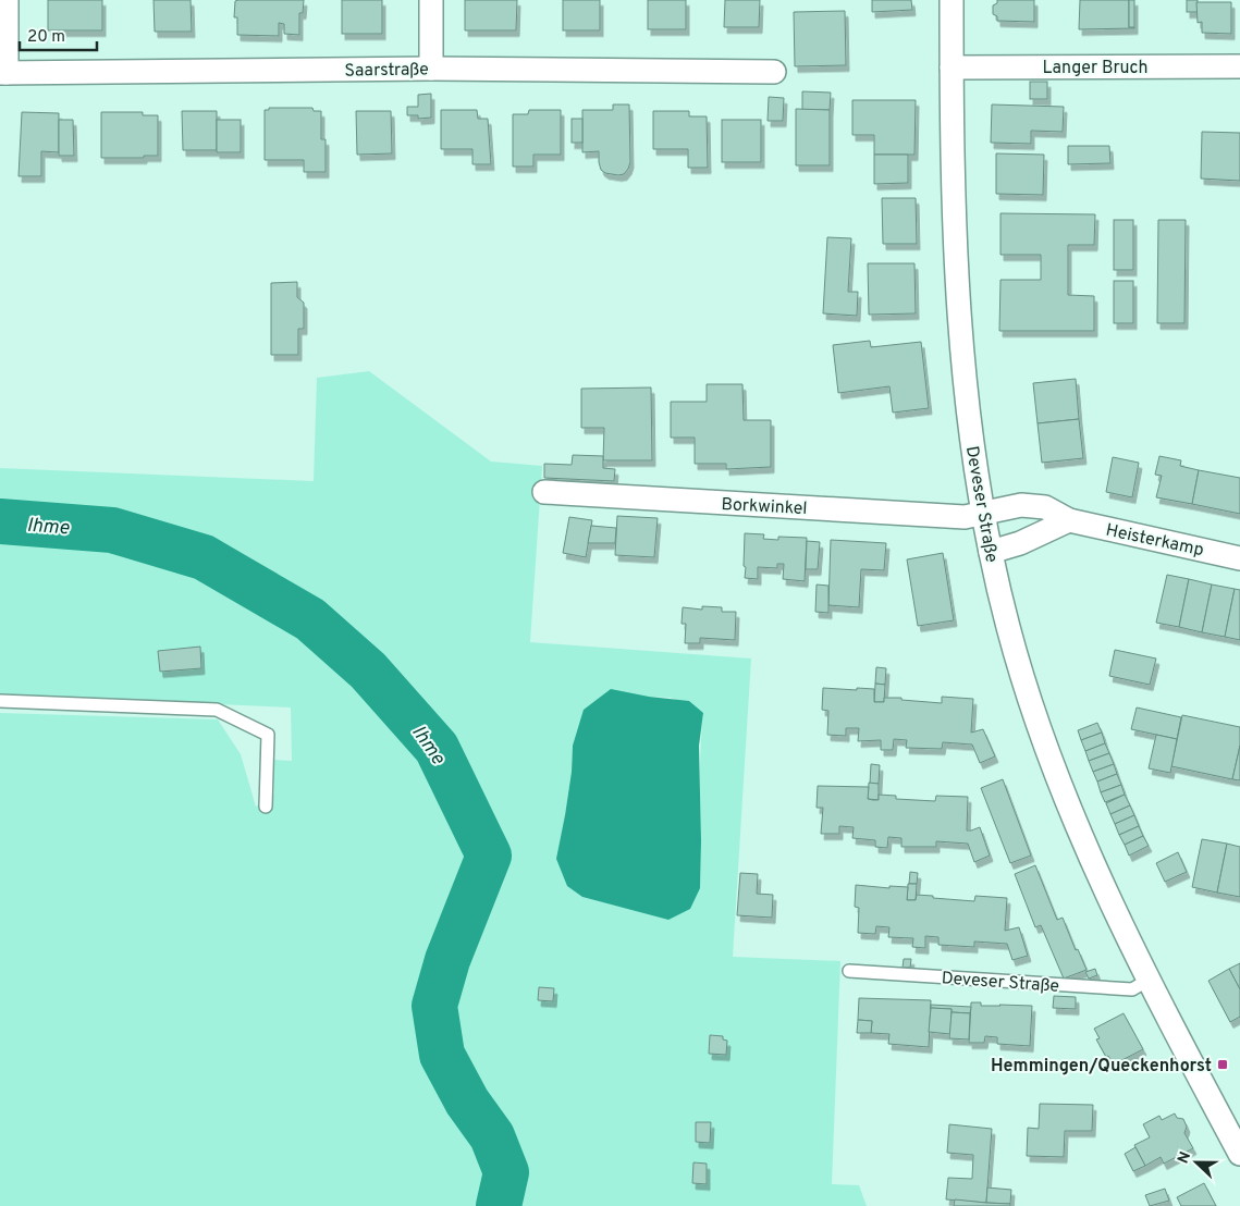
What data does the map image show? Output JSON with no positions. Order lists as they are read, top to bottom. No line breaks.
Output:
{"streets":{"street":["Langer Bruch","Saarstraße","Deveser Straße","Borkwinkel","Heisterkamp"]},"crossings":[["Langer Bruch","Deveser Straße"],["Deveser Straße","Borkwinkel"],["Deveser Straße","Heisterkamp"],["Borkwinkel","Heisterkamp"]],"water":["Ihme"],"places":{"transit":["Hemmingen/Queckenhorst"]},"scale_bar":"20 m","north":"left"}
